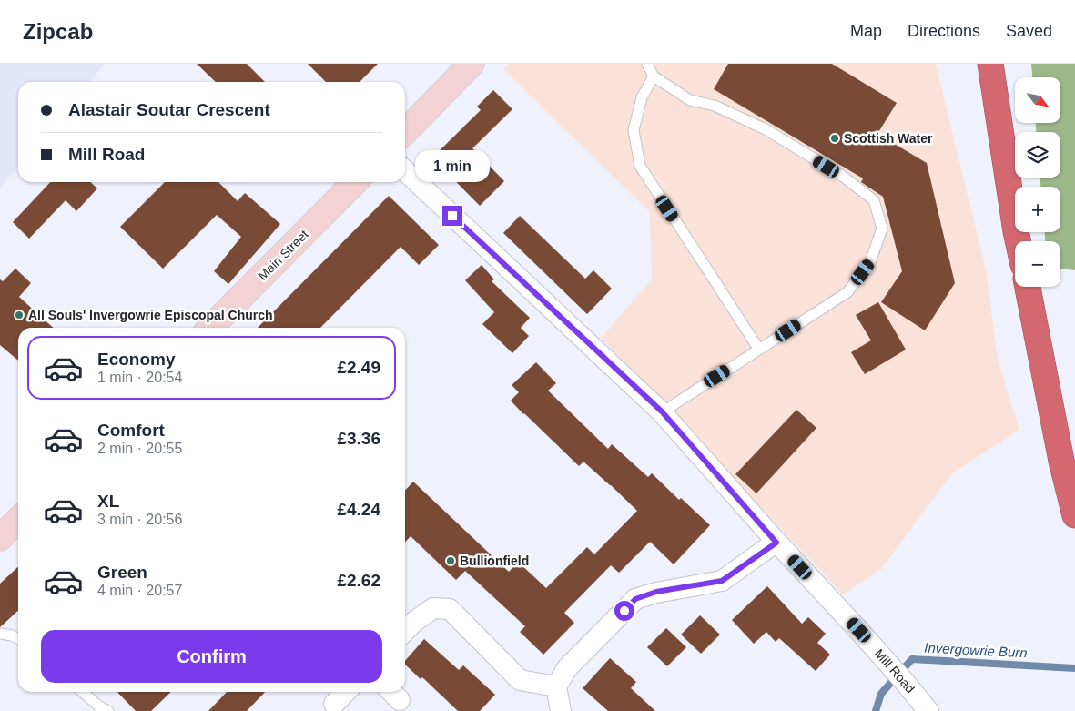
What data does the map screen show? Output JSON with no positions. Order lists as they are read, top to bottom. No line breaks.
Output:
{"streets":{"street":["Main Street","Mill Road"]},"water":["Invergowrie Burn"],"places":["Scottish Water","All Souls' Invergowrie Episcopal Church","Bullionfield"],"north":"bottom right","page":{"header":"Zipcab","nav":["Map","Directions","Saved"],"map_buttons":["+","−"],"banner":["Alastair Soutar Crescent","Mill Road"],"bubble":"1 min","list":[{"name":"Economy","note":"1 min · 20:54","value":"£2.49"},{"name":"Comfort","note":"2 min · 20:55","value":"£3.36"},{"name":"XL","note":"3 min · 20:56","value":"£4.24"},{"name":"Green","note":"4 min · 20:57","value":"£2.62"}],"buttons":"Confirm"}}
